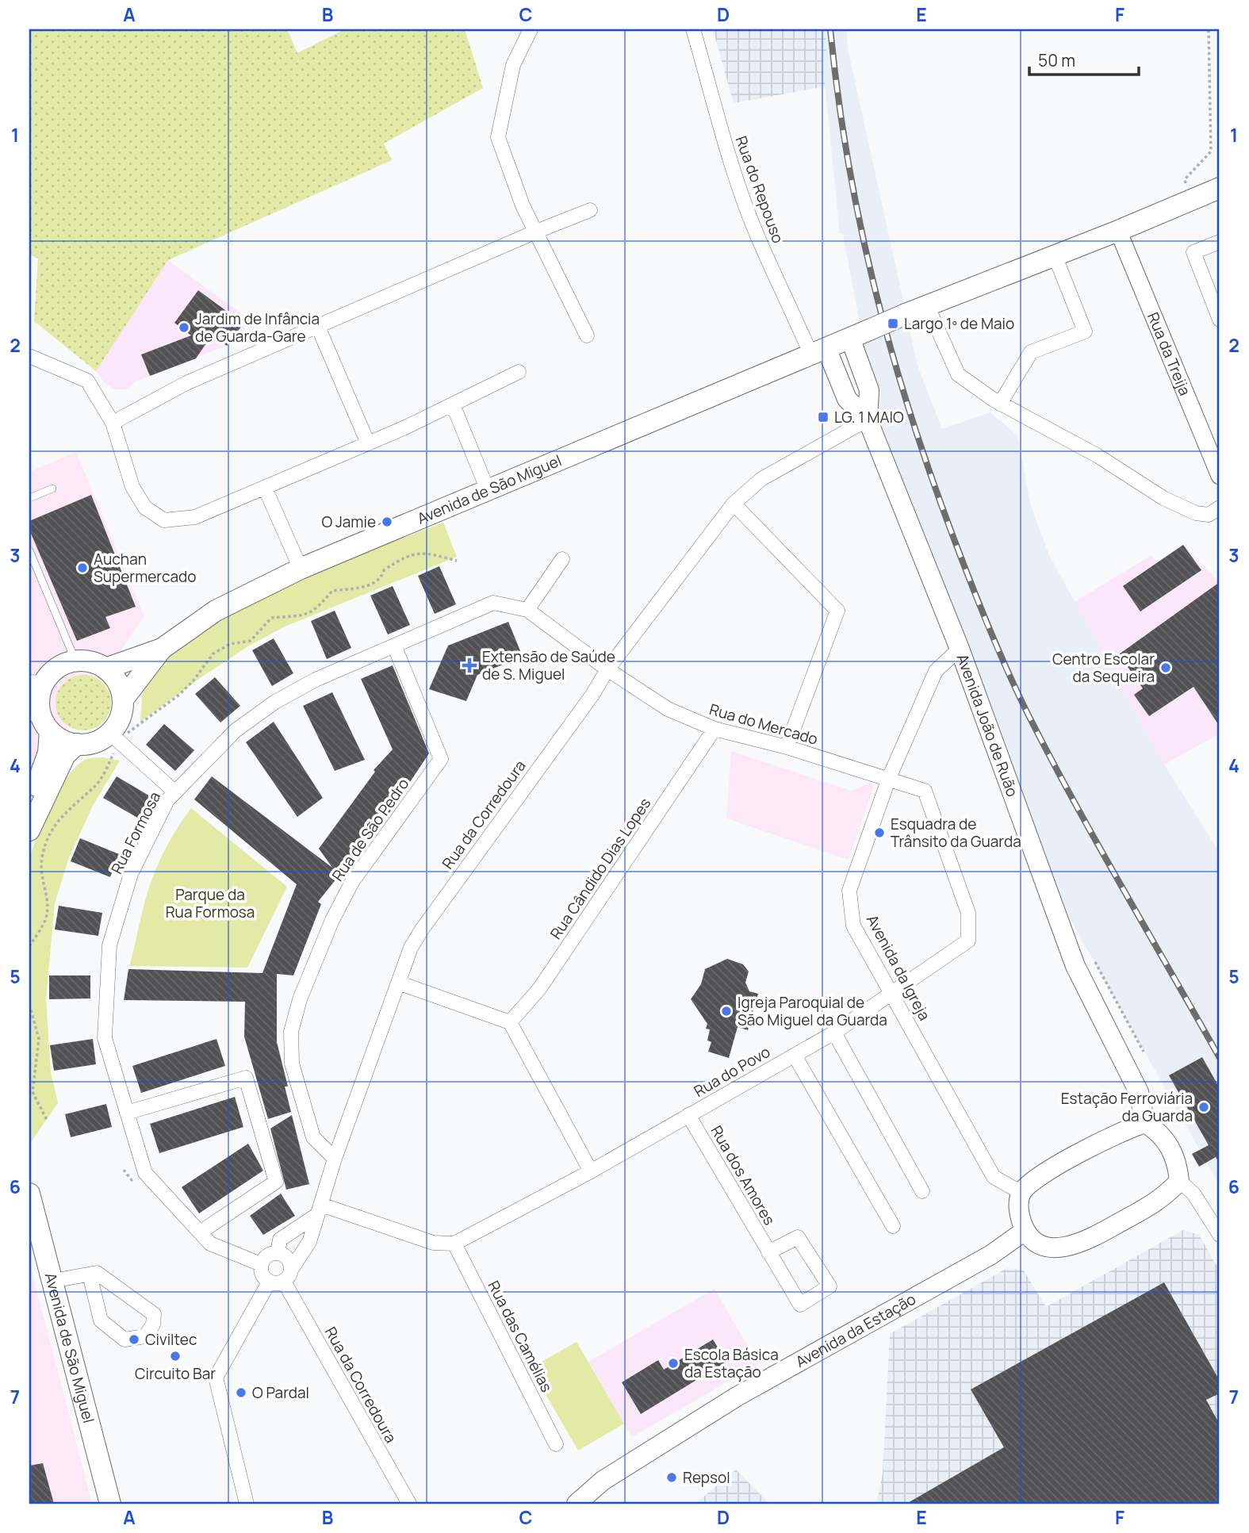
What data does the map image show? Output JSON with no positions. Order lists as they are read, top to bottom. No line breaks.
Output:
{"streets":{"main road":["Avenida de São Miguel","Avenida João de Ruão","Avenida da Estação"],"street":["Rua do Repouso","Rua da Treija","Rua do Mercado","Rua da Corredoura","Rua de São Pedro","Rua Formosa","Rua Cândido Dias Lopes","Avenida da Igreja","Rua do Povo","Rua dos Amores","Rua das Camélias"]},"crossings":[["Rua do Repouso","Avenida de São Miguel"],["Rua da Treija","Avenida de São Miguel"],["Rua do Mercado","Rua da Corredoura"],["Rua do Mercado","Rua Formosa"],["Rua do Mercado","Rua Cândido Dias Lopes"],["Rua do Mercado","Avenida da Igreja"],["Rua do Mercado","Rua do Povo"],["Avenida João de Ruão","Rua da Corredoura"],["Avenida João de Ruão","Avenida da Igreja"],["Rua da Corredoura","Rua de São Pedro"],["Rua da Corredoura","Rua Formosa"],["Rua de São Pedro","Rua Formosa"],["Avenida da Igreja","Rua do Povo"],["Rua do Povo","Rua dos Amores"],["Rua do Povo","Rua das Camélias"]],"parks":["Parque da Rua Formosa"],"places":{"transit":["Largo 1º de Maio","LG. 1 MAIO"],"other":["Jardim de Infância de Guarda-Gare","O Jamie","Auchan Supermercado","Centro Escolar da Sequeira","Esquadra de Trânsito da Guarda","Igreja Paroquial de São Miguel da Guarda","Estação Ferroviária da Guarda","Civiltec","Circuito Bar","Escola Básica da Estação","O Pardal","Repsol"],"health":["Extensão de Saúde de S. Miguel"]},"scale_bar":"50 m","grid":{"columns":["A","B","C","D","E","F"],"rows":["1","2","3","4","5","6","7"]}}
